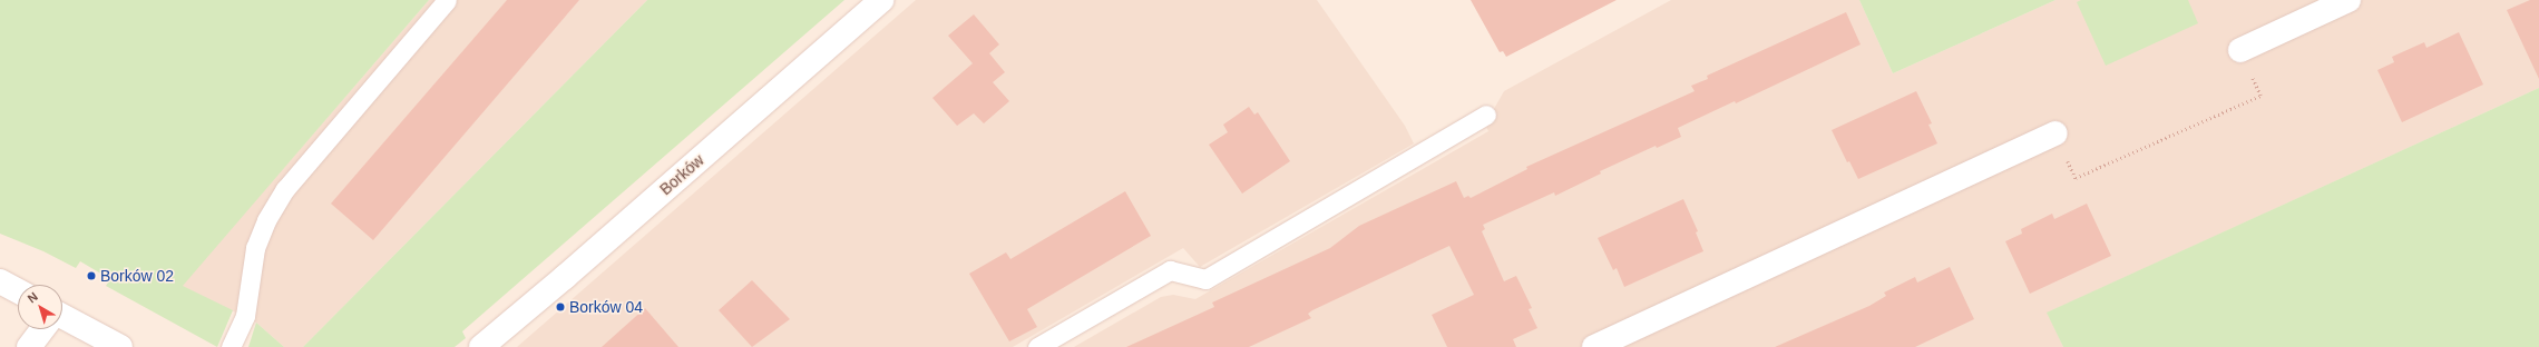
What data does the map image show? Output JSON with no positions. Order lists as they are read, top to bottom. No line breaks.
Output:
{"streets":{"street":["Borków"]},"places":["Borków 02","Borków 04"],"north":"top left"}
